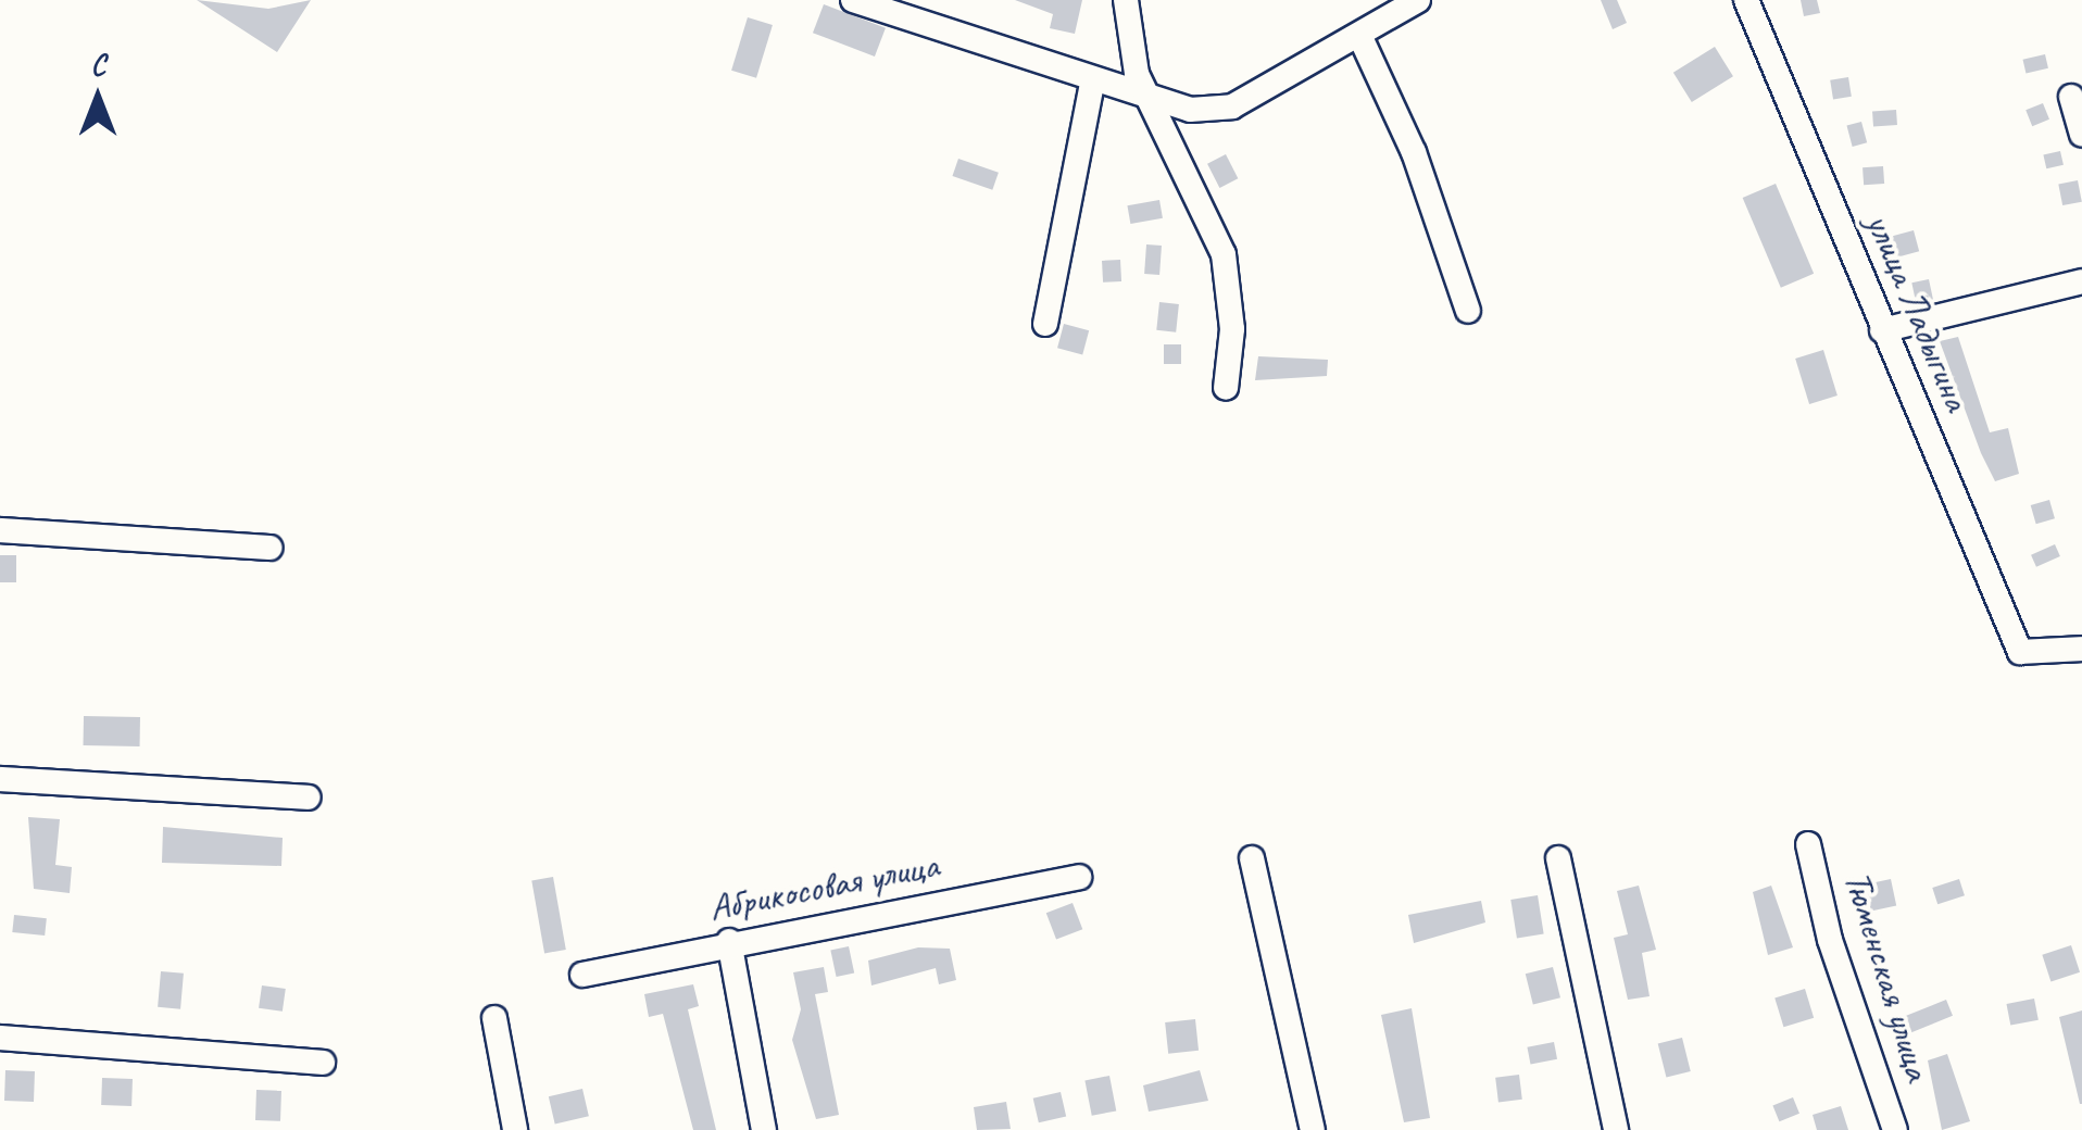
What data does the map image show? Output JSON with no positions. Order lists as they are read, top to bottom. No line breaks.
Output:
{"streets":{"street":["улица Ладыгина","Абрикосовая улица","Тюменская улица"]},"north":"top"}
